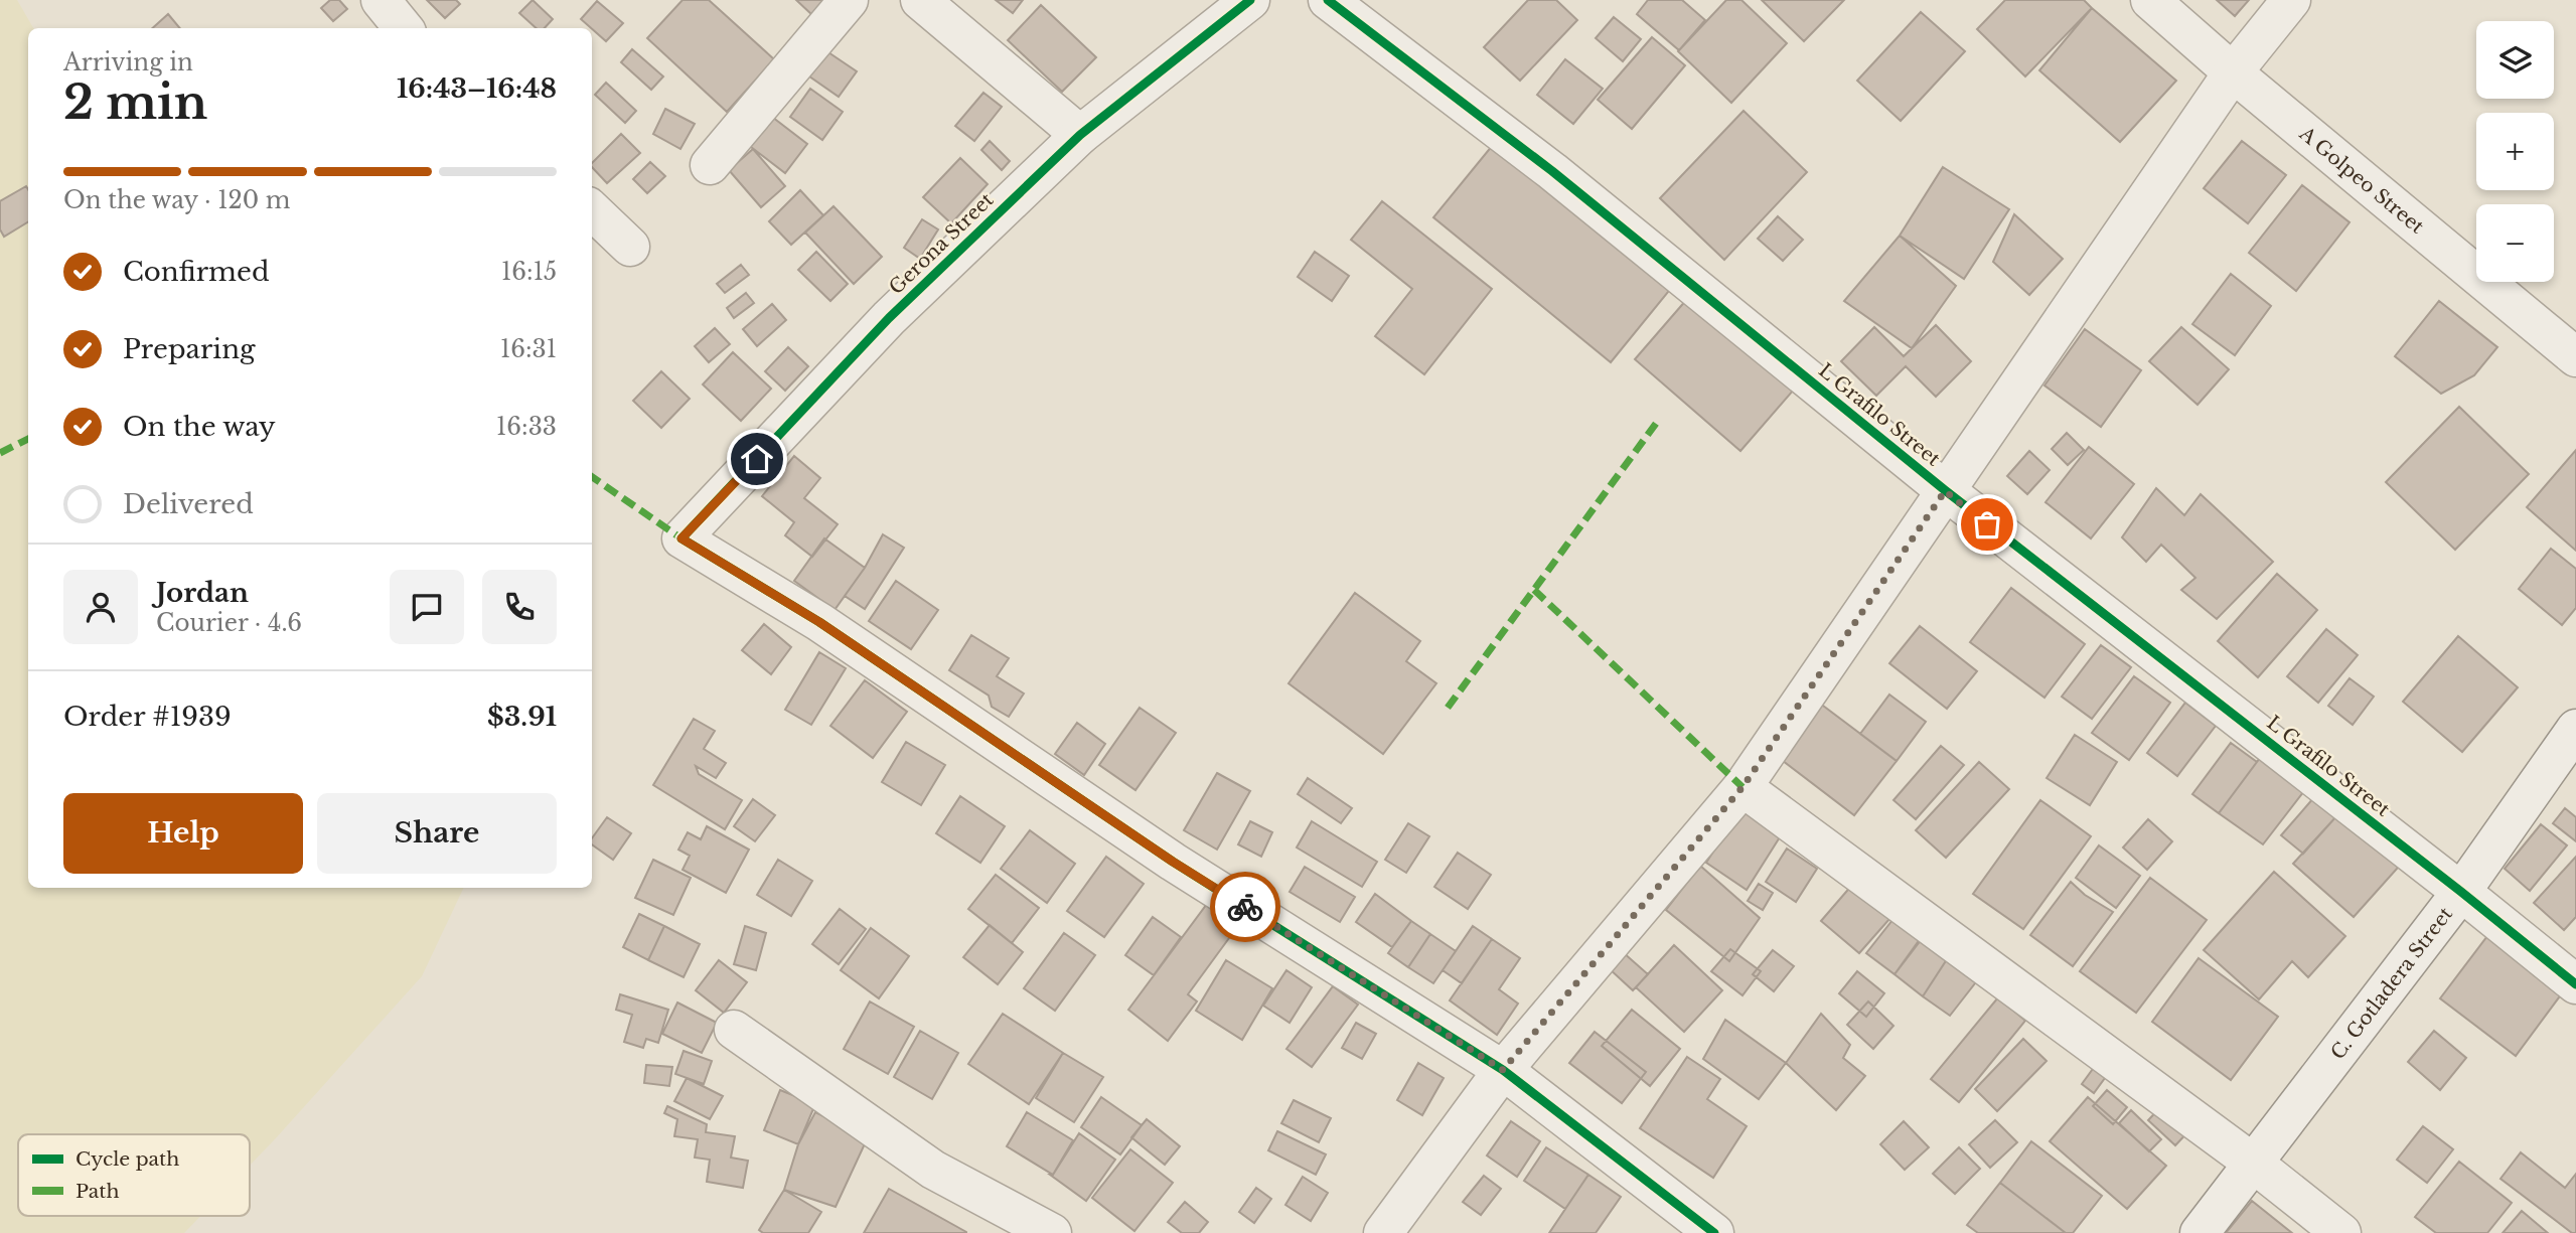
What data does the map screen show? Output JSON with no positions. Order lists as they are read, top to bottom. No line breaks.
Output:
{"streets":{"street":["A Golpeo Street","Gerona Street","L Grafilo Street","C. Gotladera Street"]},"crossings":[["L Grafilo Street","C. Gotladera Street"]],"legend":["Cycle path","Path"],"page":{"map_buttons":["+","−"],"heading":["2 min","Arriving in","16:43–16:48"],"panel":["Jordan","Courier · 4.6","Order #1939","$3.91"],"bar":"On the way · 120 m","list":[["Confirmed","16:15"],["Preparing","16:31"],["On the way","16:33"],"Delivered"],"buttons":["Help","Share"]}}
